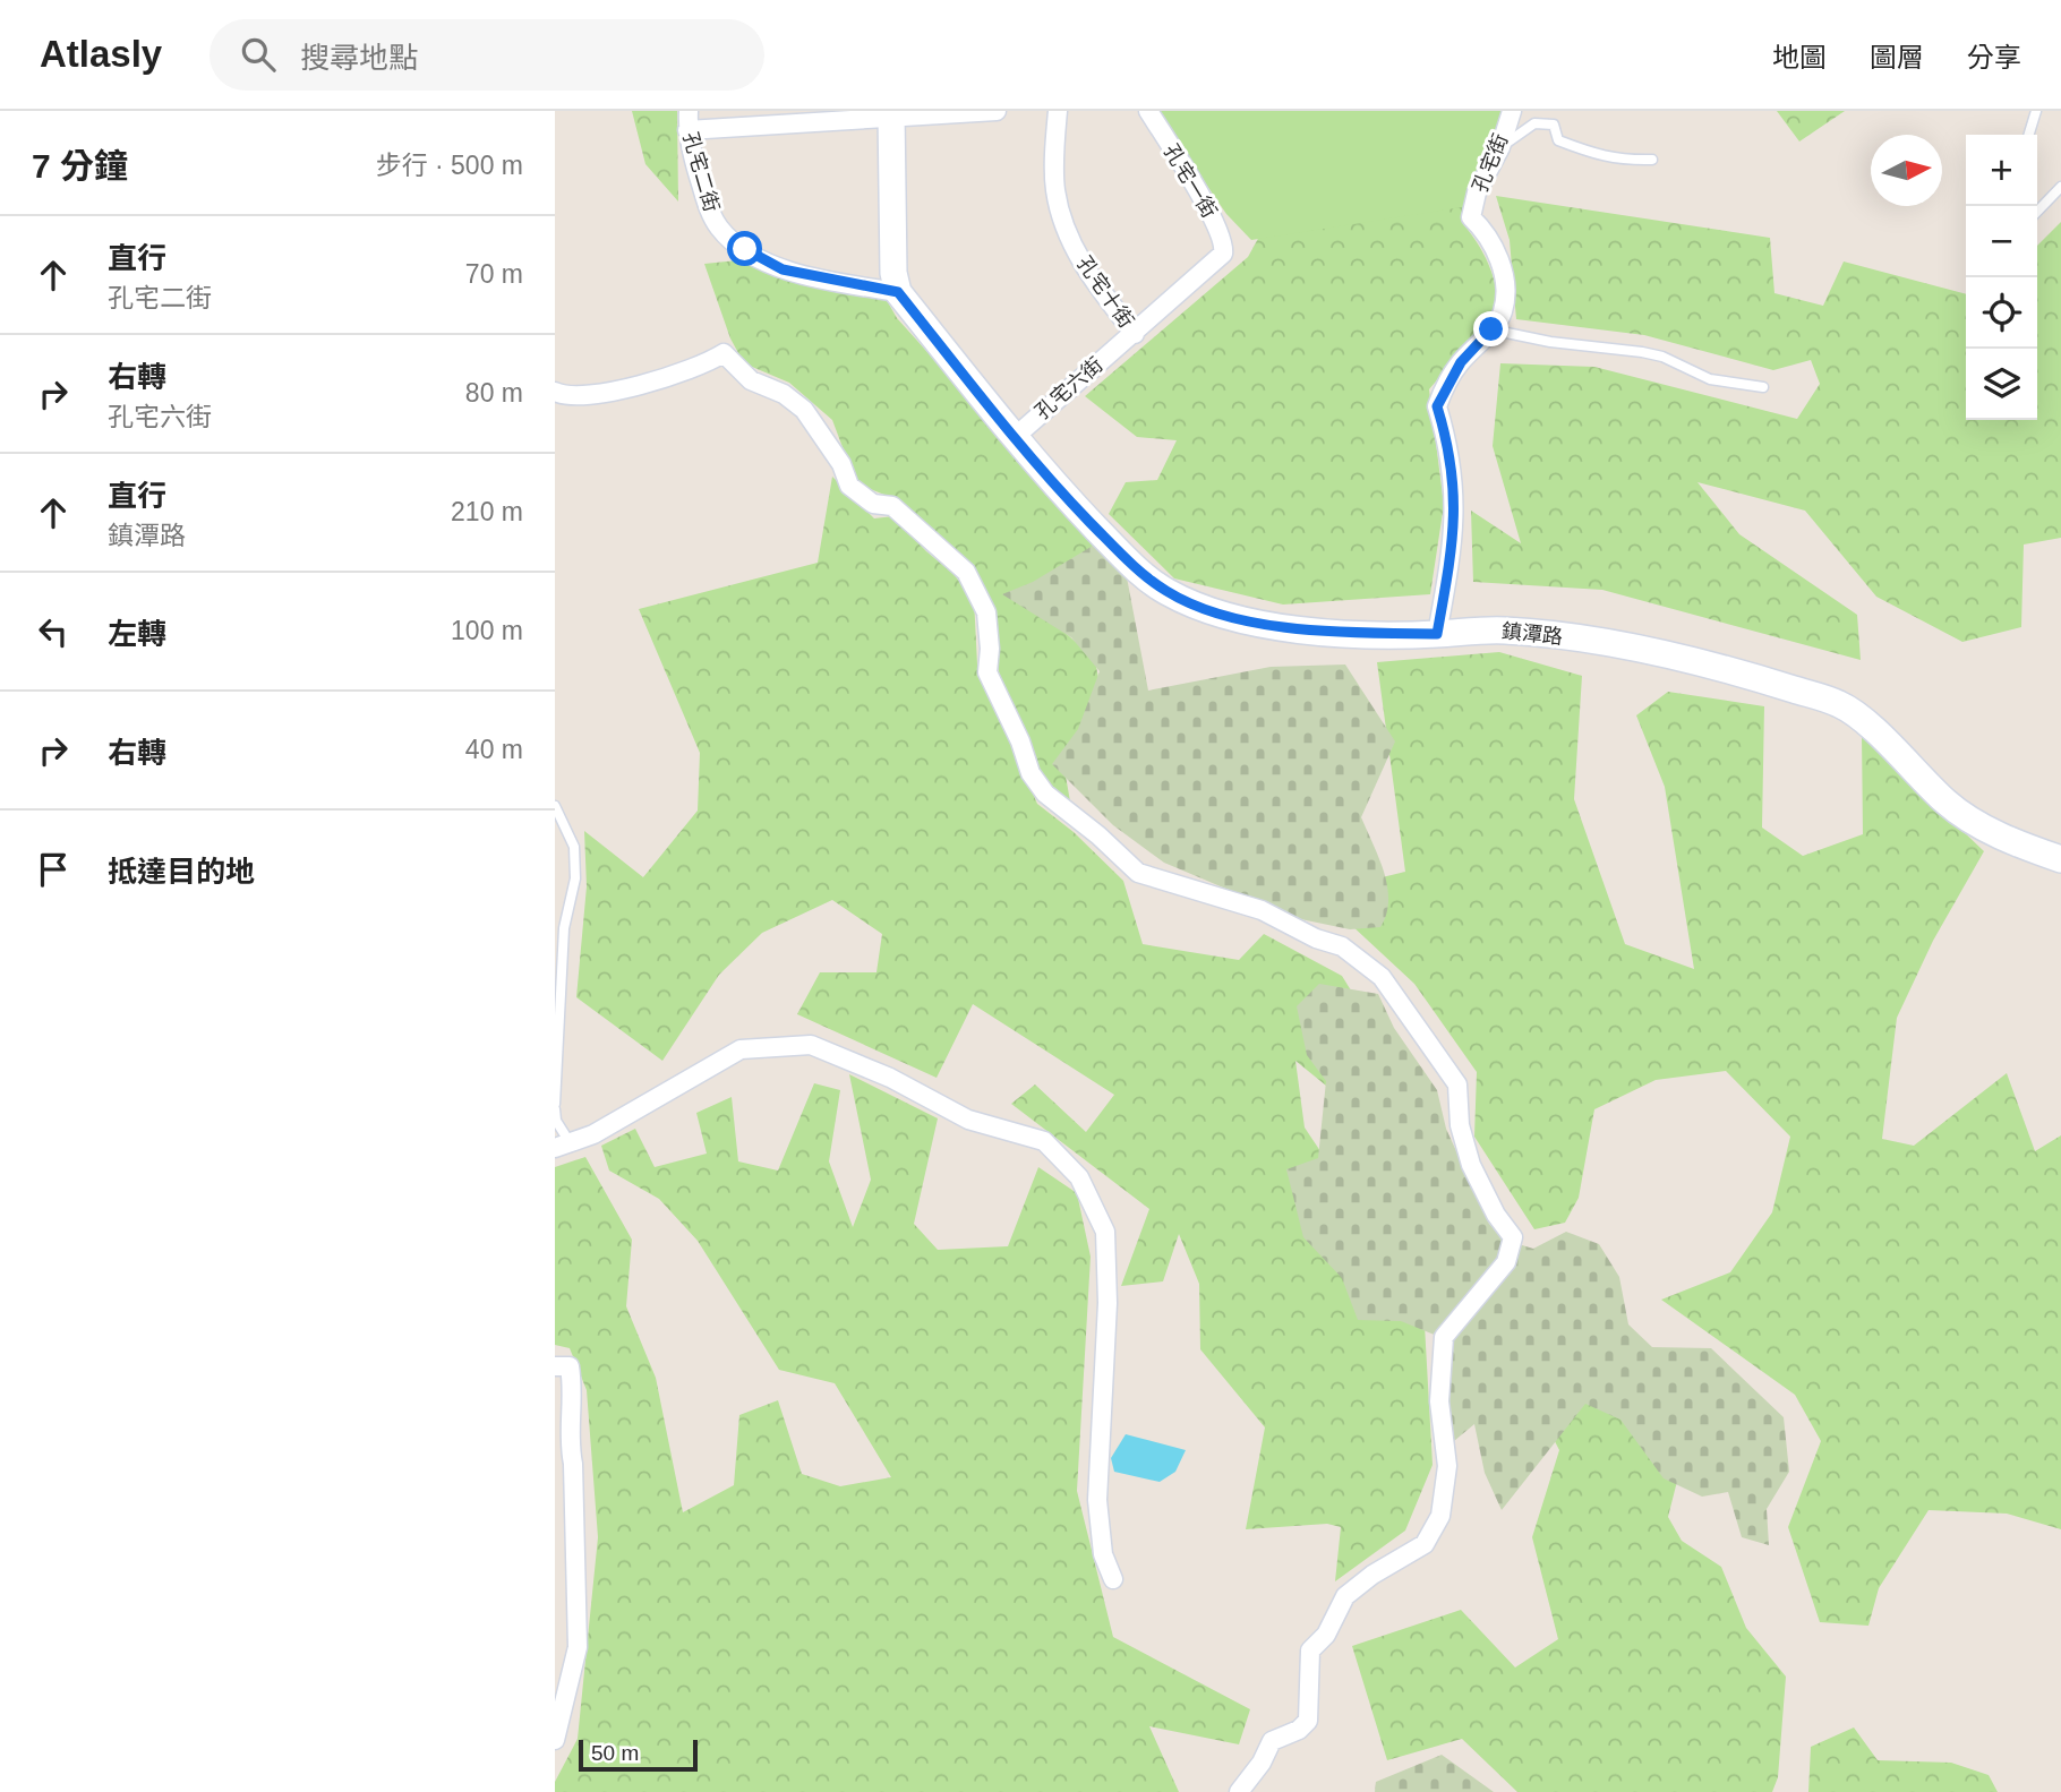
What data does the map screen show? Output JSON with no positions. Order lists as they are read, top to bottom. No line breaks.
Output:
{"streets":{"street":["孔宅街","孔宅二街","孔宅一街","孔宅十街","孔宅六街","鎮潭路"]},"crossings":[["孔宅一街","孔宅六街"],["孔宅十街","孔宅六街"],["孔宅六街","鎮潭路"]],"scale_bar":"50 m","north":"right","page":{"header":"Atlasly","search":"搜尋地點","nav":["地圖","圖層","分享"],"heading":["7 分鐘","步行 · 500 m"],"map_buttons":["+","−"],"list":[["直行","孔宅二街","70 m"],["右轉","孔宅六街","80 m"],["直行","鎮潭路","210 m"],["左轉","100 m"],["右轉","40 m"],"抵達目的地"],"scale":"50 m"}}
